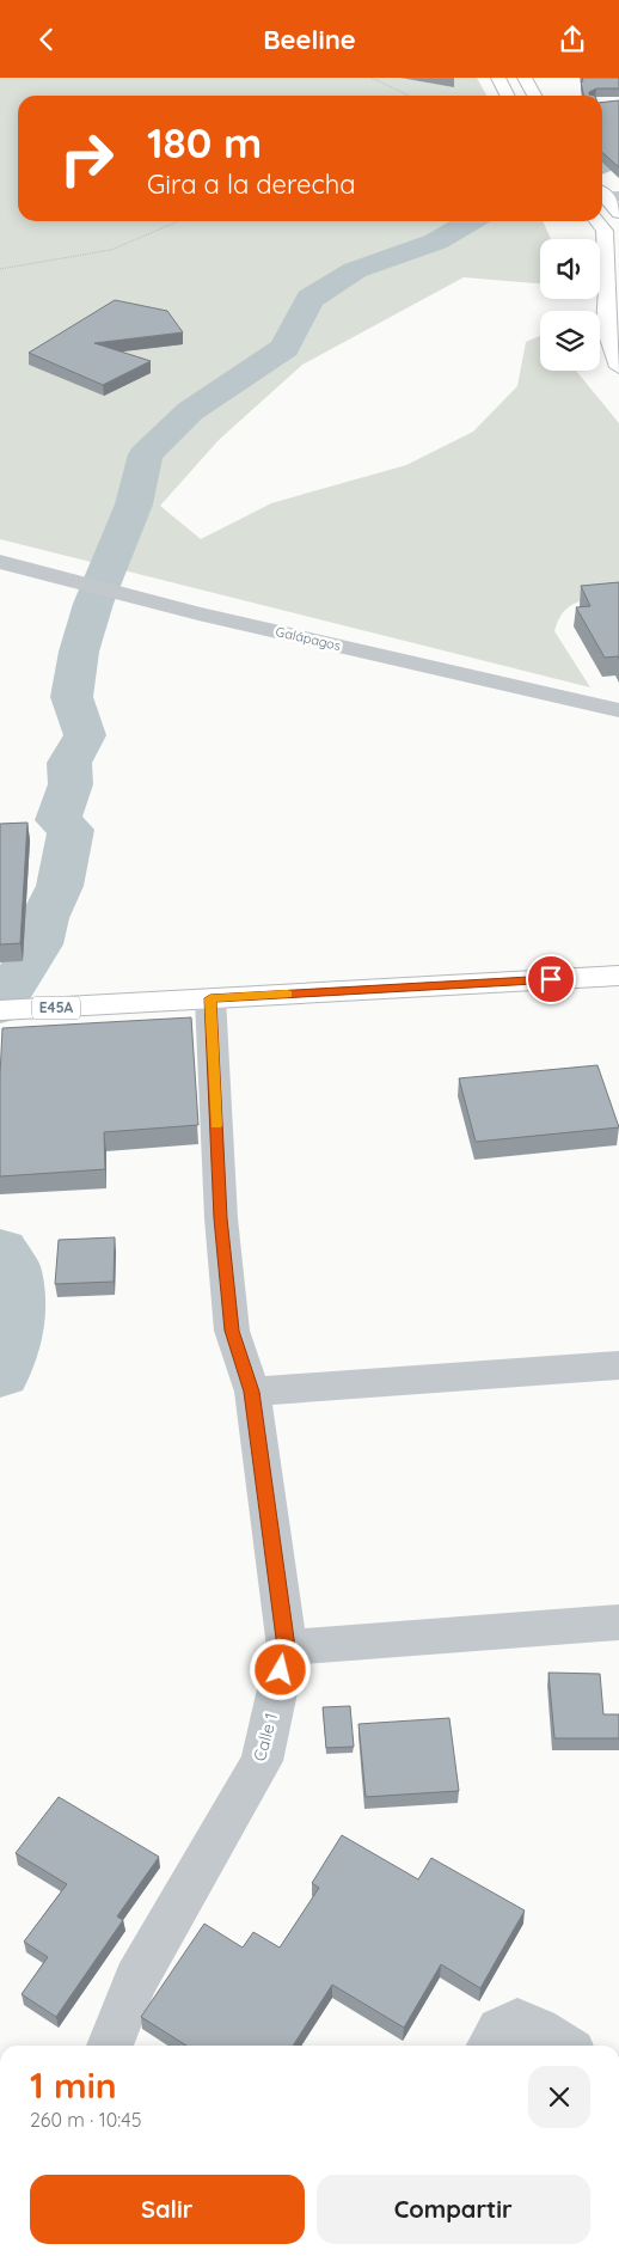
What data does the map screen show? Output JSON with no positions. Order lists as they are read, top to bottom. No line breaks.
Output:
{"streets":{"main road":["E45A"],"street":["Galápagos","Calle 1"]},"crossings":[["E45A","Calle 1"]],"page":{"header":"Beeline","turn":["180 m","Gira a la derecha"],"heading":["1 min","260 m · 10:45"],"buttons":["Salir","Compartir"]}}
